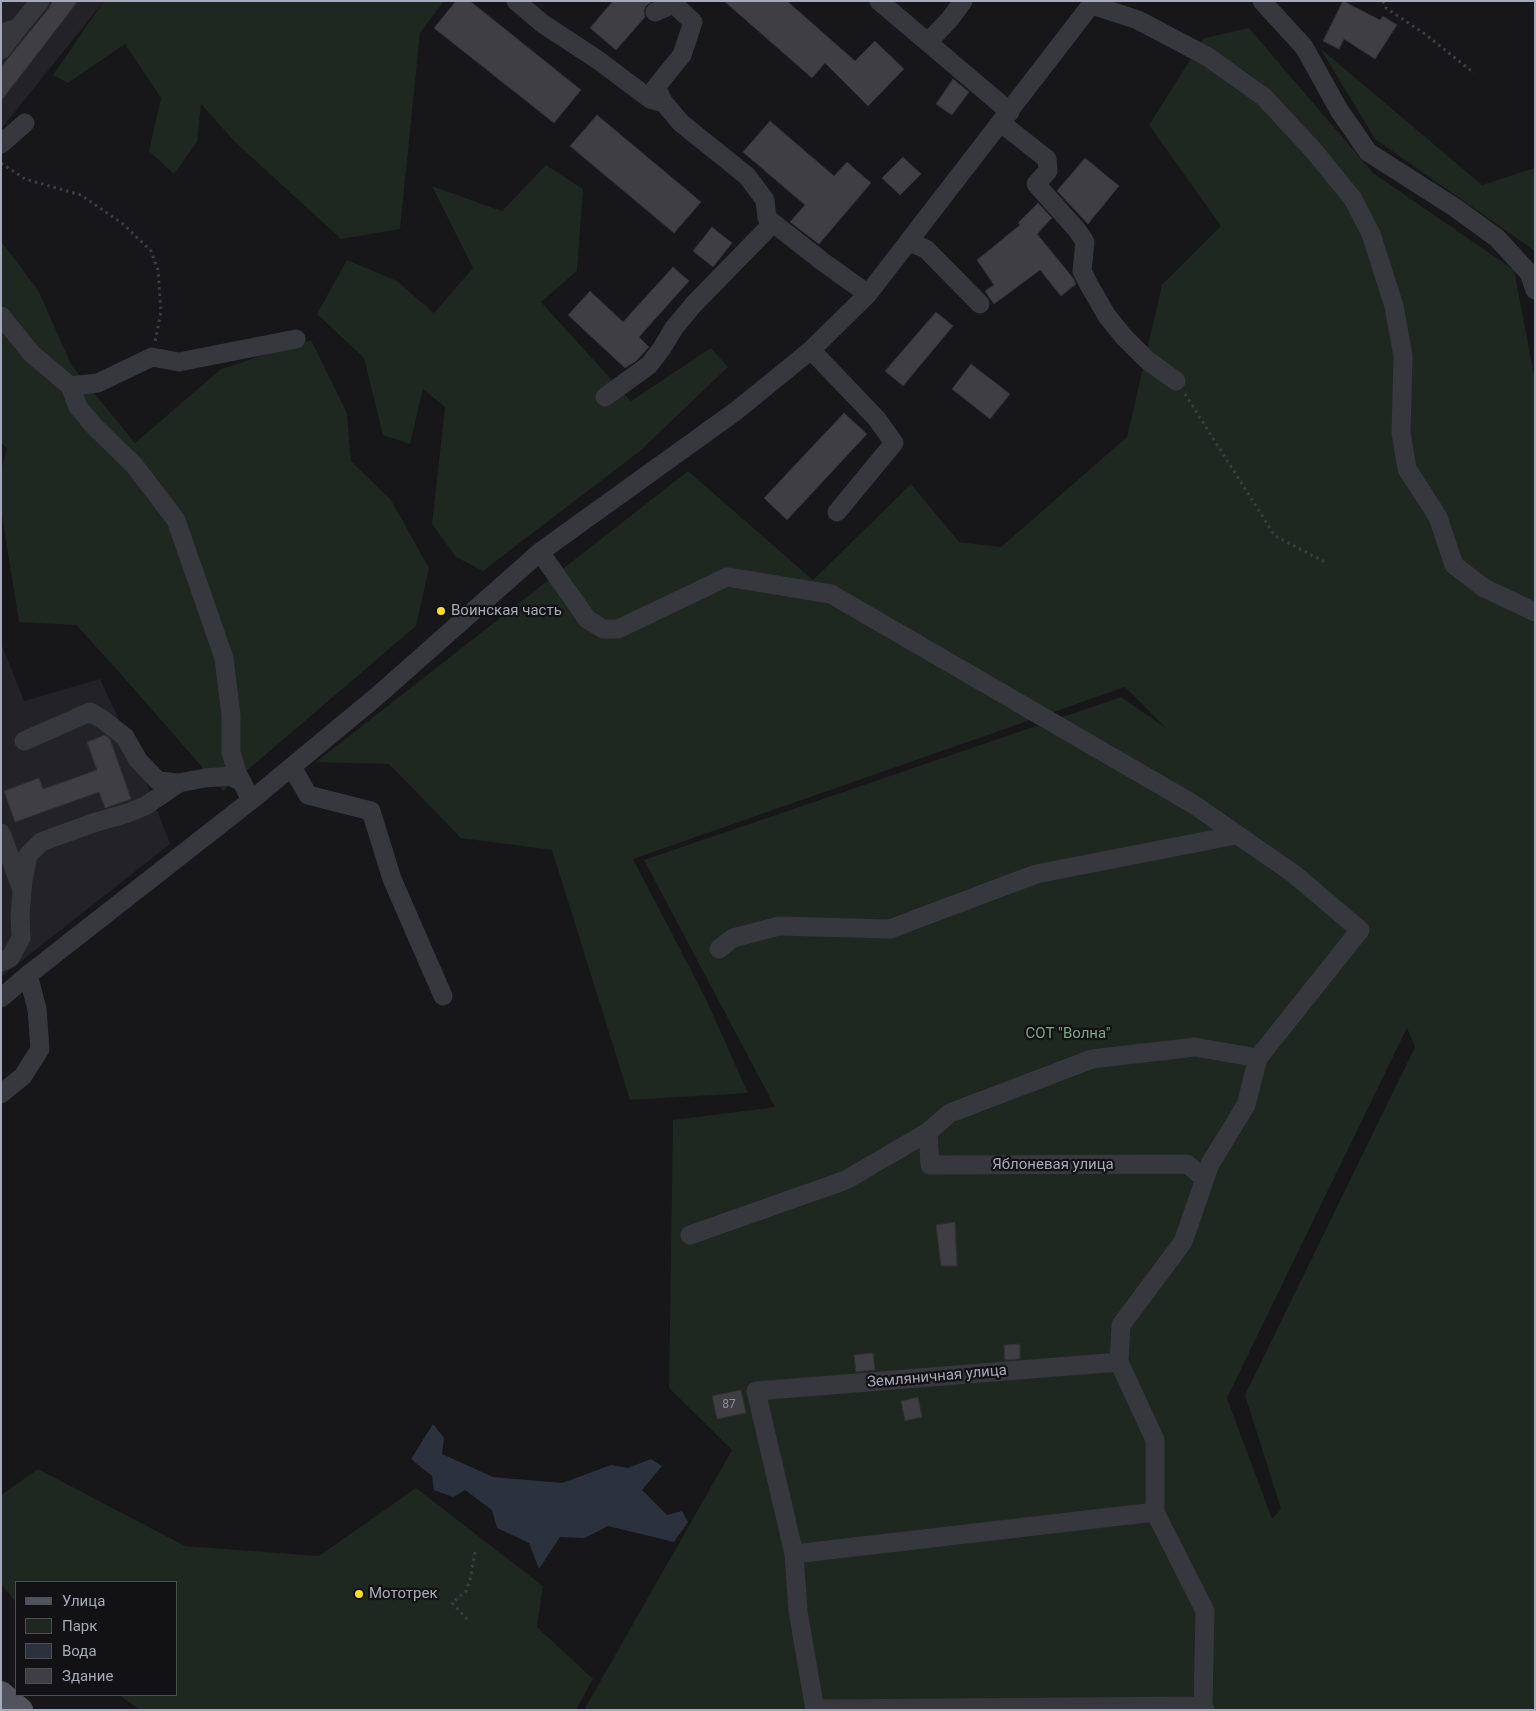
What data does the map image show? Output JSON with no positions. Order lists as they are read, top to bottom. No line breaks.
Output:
{"streets":{"street":["Яблоневая улица","Земляничная улица"]},"parks":["СОТ \"Волна\""],"places":["Воинская часть","Мототрек"],"house_numbers":["87"],"legend":["Улица","Парк","Вода","Здание"]}
